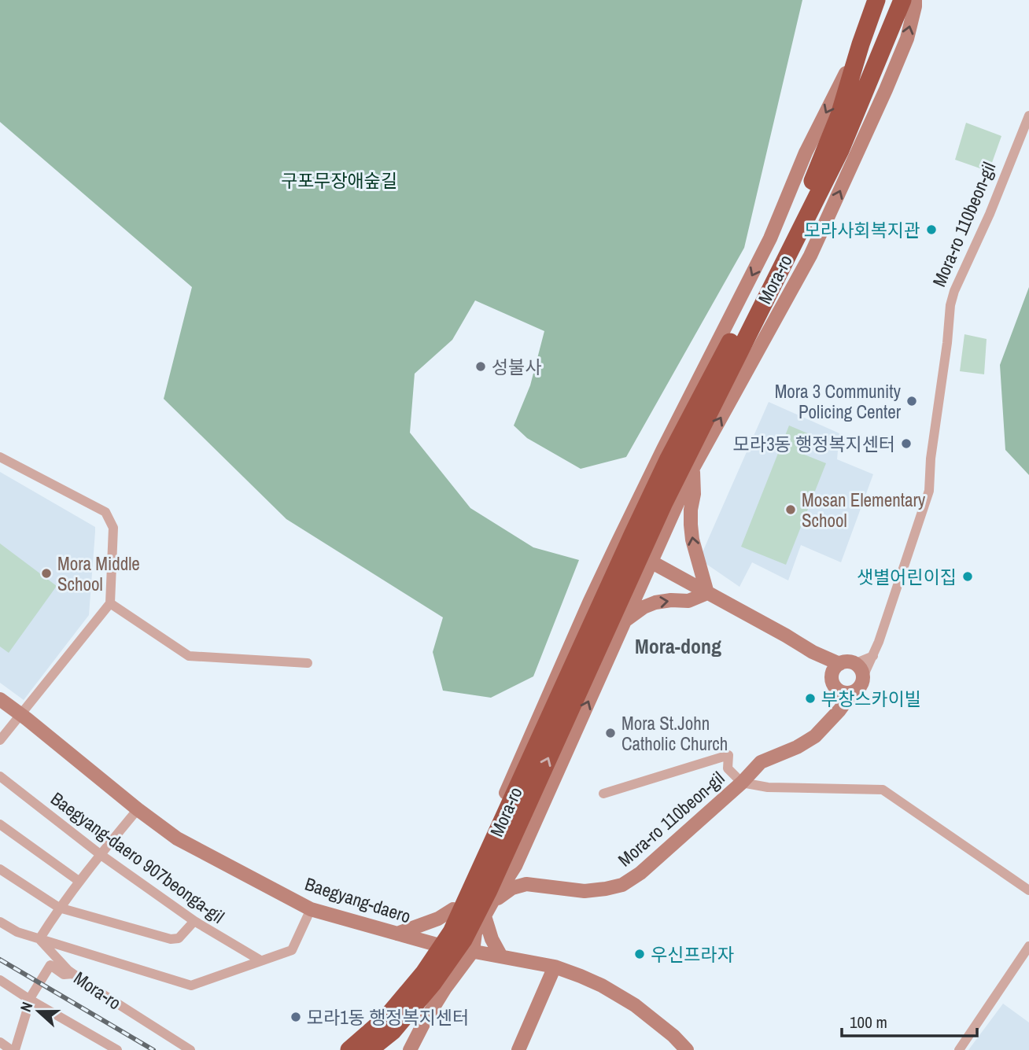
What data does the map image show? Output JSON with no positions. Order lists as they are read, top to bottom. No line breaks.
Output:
{"streets":{"highway":["Mora-ro"],"main road":["Mora-ro 110beon-gil","Baegyang-daero"],"street":["Baegyang-daero 907beonga-gil"]},"crossings":[["Mora-ro","Baegyang-daero"]],"districts":["Mora-dong"],"parks":["구포무장애숲길"],"places":["모라사회복지관","성불사","Mora 3 Community Policing Center","모라3동 행정복지센터","Mosan Elementary School","Mora Middle School","샛별어린이집","부창스카이빌","Mora St.John Catholic Church","우신프라자","모라1동 행정복지센터"],"scale_bar":"100 m","north":"left"}
